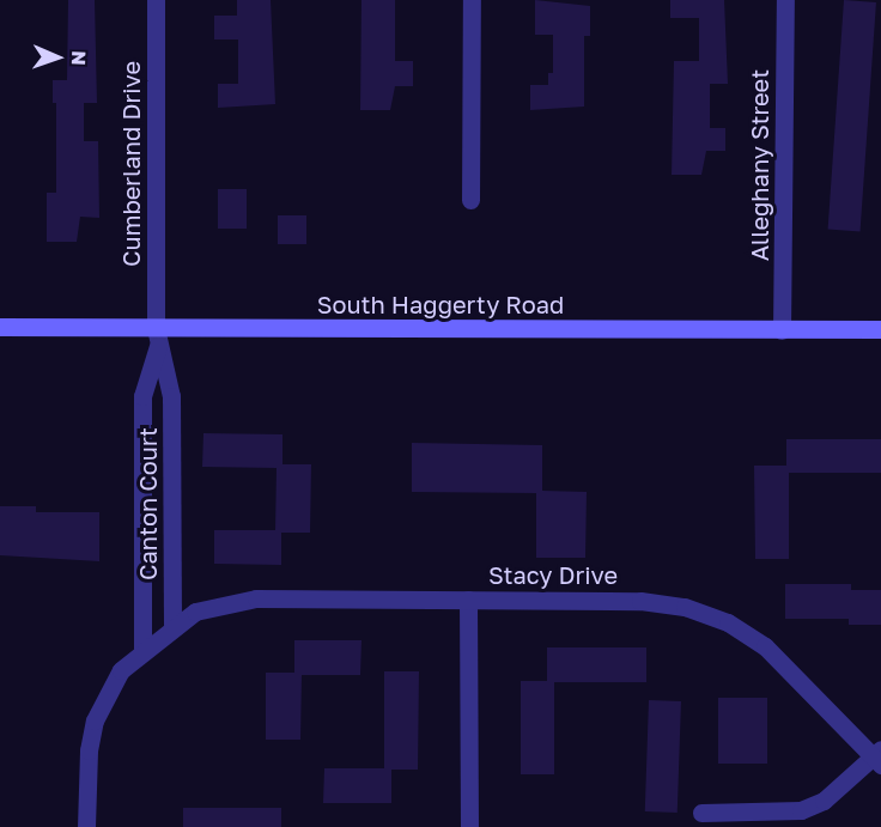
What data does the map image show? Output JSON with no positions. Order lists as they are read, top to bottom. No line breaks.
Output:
{"streets":{"main road":["South Haggerty Road"],"street":["Cumberland Drive","Alleghany Street","Canton Court","Stacy Drive"]},"crossings":[["Cumberland Drive","South Haggerty Road"],["Cumberland Drive","Canton Court"],["Alleghany Street","South Haggerty Road"],["South Haggerty Road","Canton Court"],["Canton Court","Stacy Drive"]],"north":"right"}
